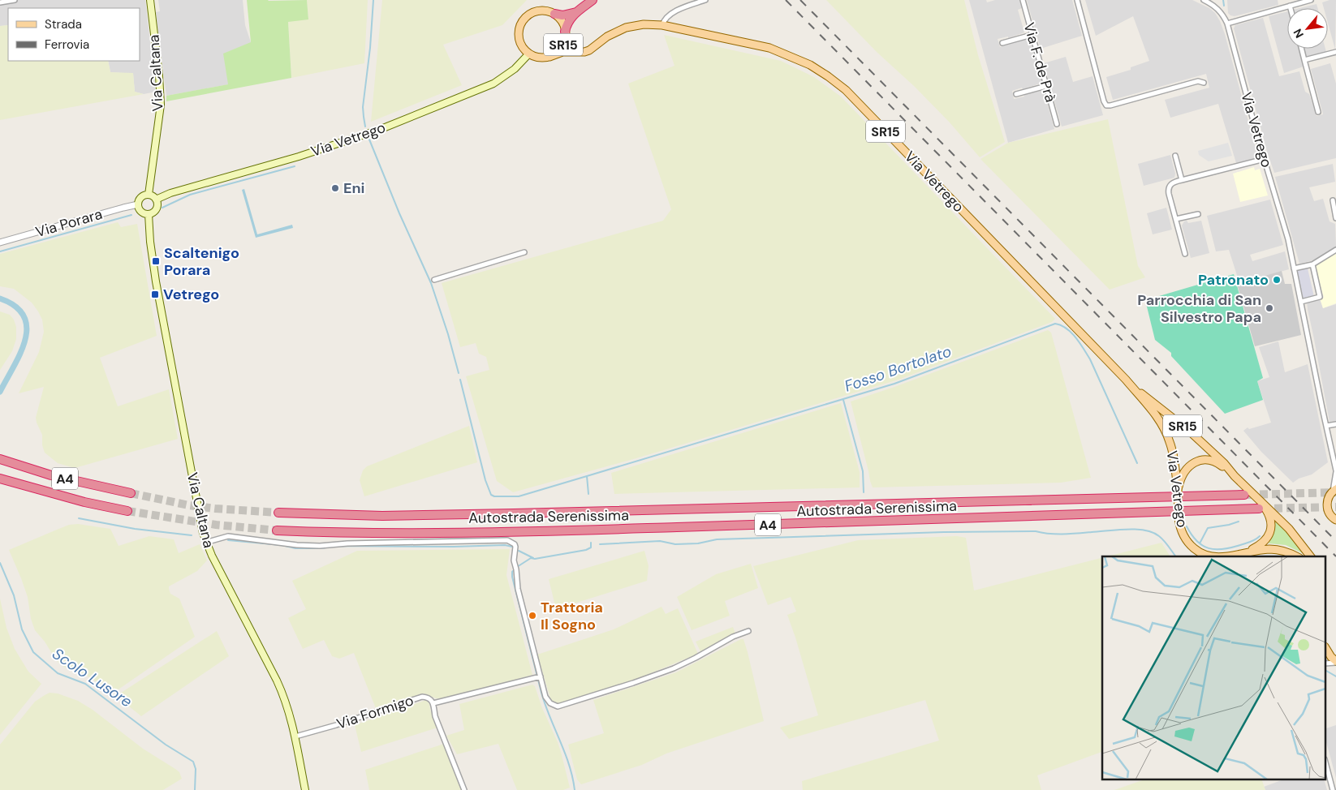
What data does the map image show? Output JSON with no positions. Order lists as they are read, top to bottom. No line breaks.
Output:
{"streets":{"highway":["A4","Autostrada Serenissima"],"main road":["SR15","Via Caltana","Via Vetrego"],"street":["Via F. de Prà","Via Porara","Via Formigo"]},"crossings":[["SR15","Via Vetrego"],["Via Caltana","Via Vetrego"],["Via Caltana","Via Porara"],["Via Caltana","Via Formigo"],["Via Vetrego","Via Porara"]],"water":["Fosso Bortolato","Scolo Lusore"],"places":{"other":["Eni","Patronato","Parrocchia di San Silvestro Papa","Trattoria Il Sogno"],"transit":["Scaltenigo Porara","Vetrego"]},"legend":["Strada","Ferrovia"],"north":"bottom left"}
